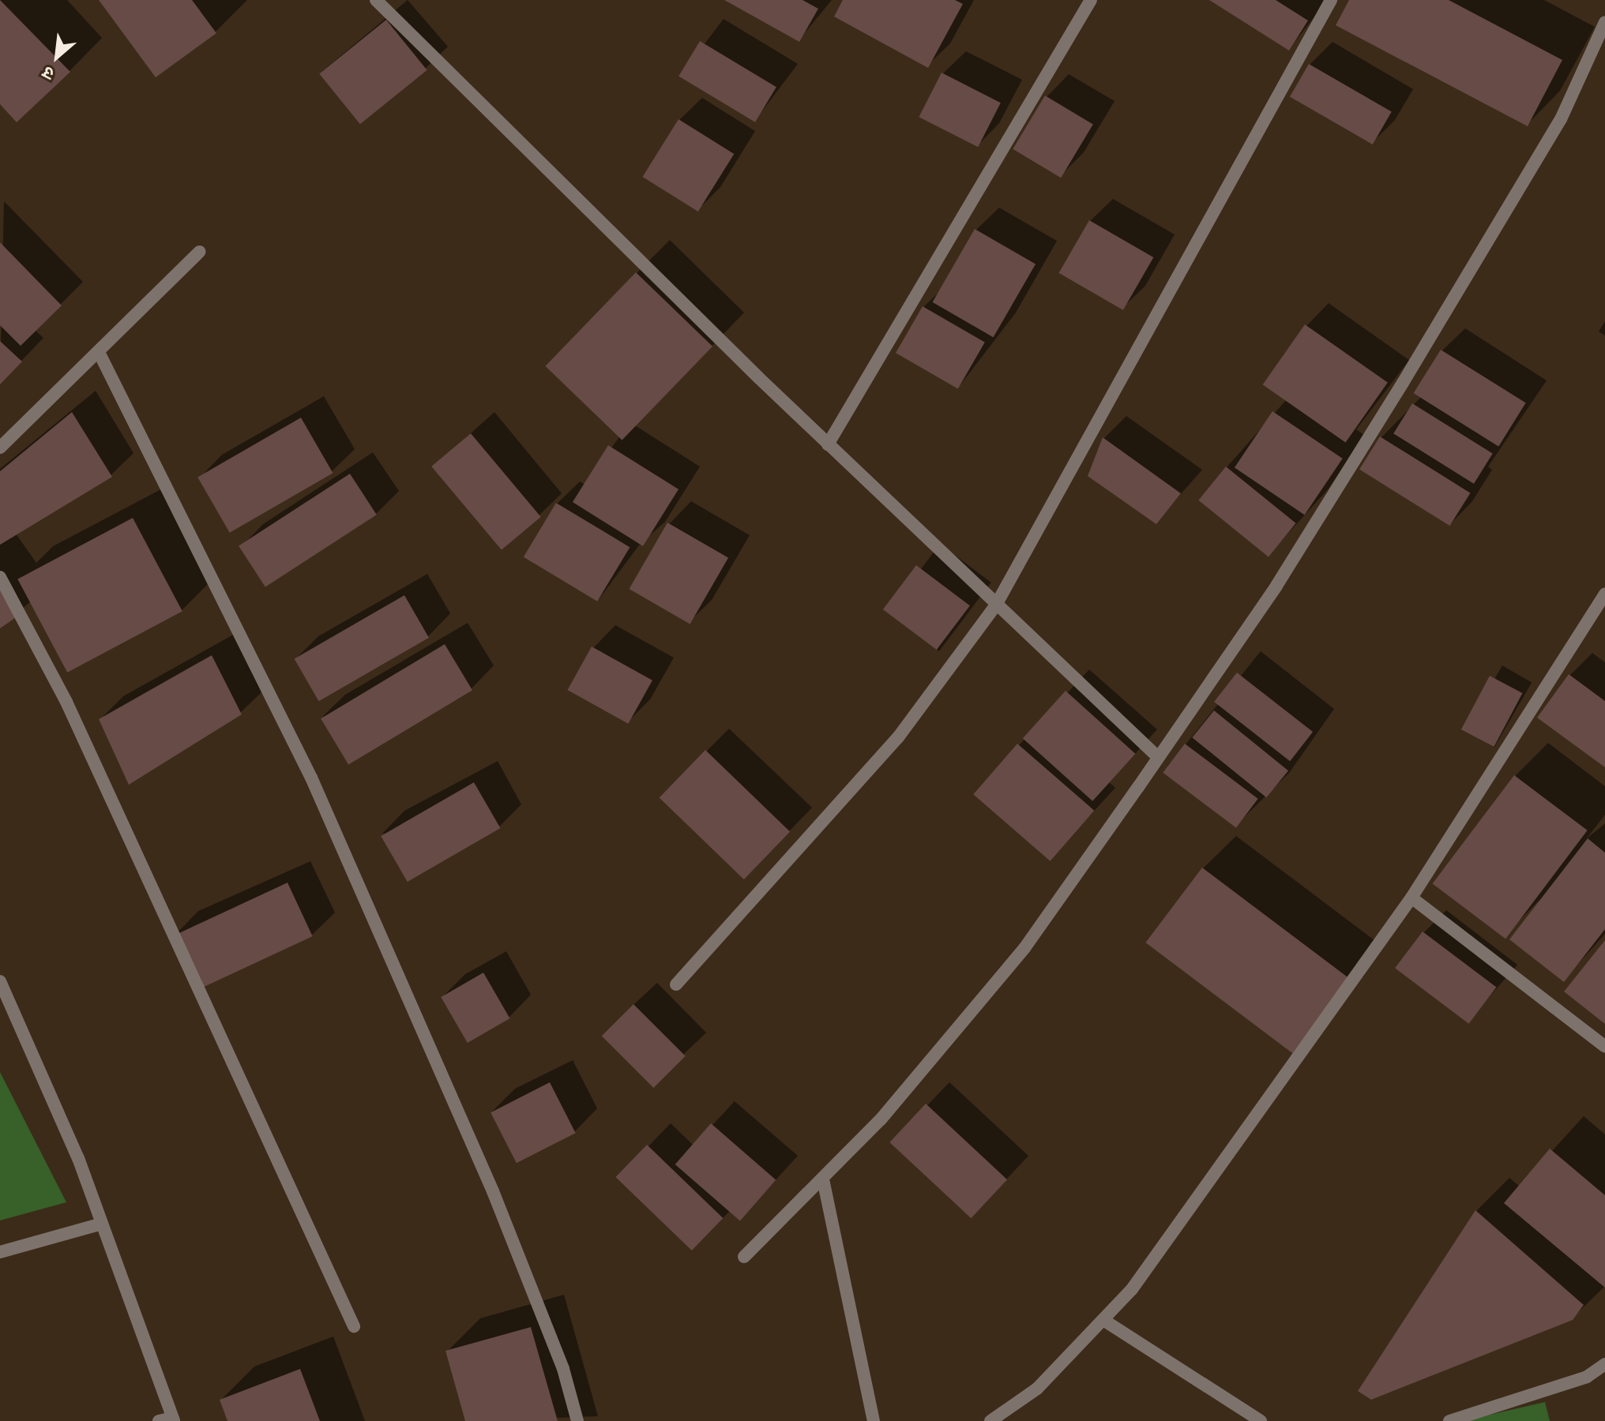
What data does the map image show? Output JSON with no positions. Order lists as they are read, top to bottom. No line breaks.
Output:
{"north":"bottom left"}
